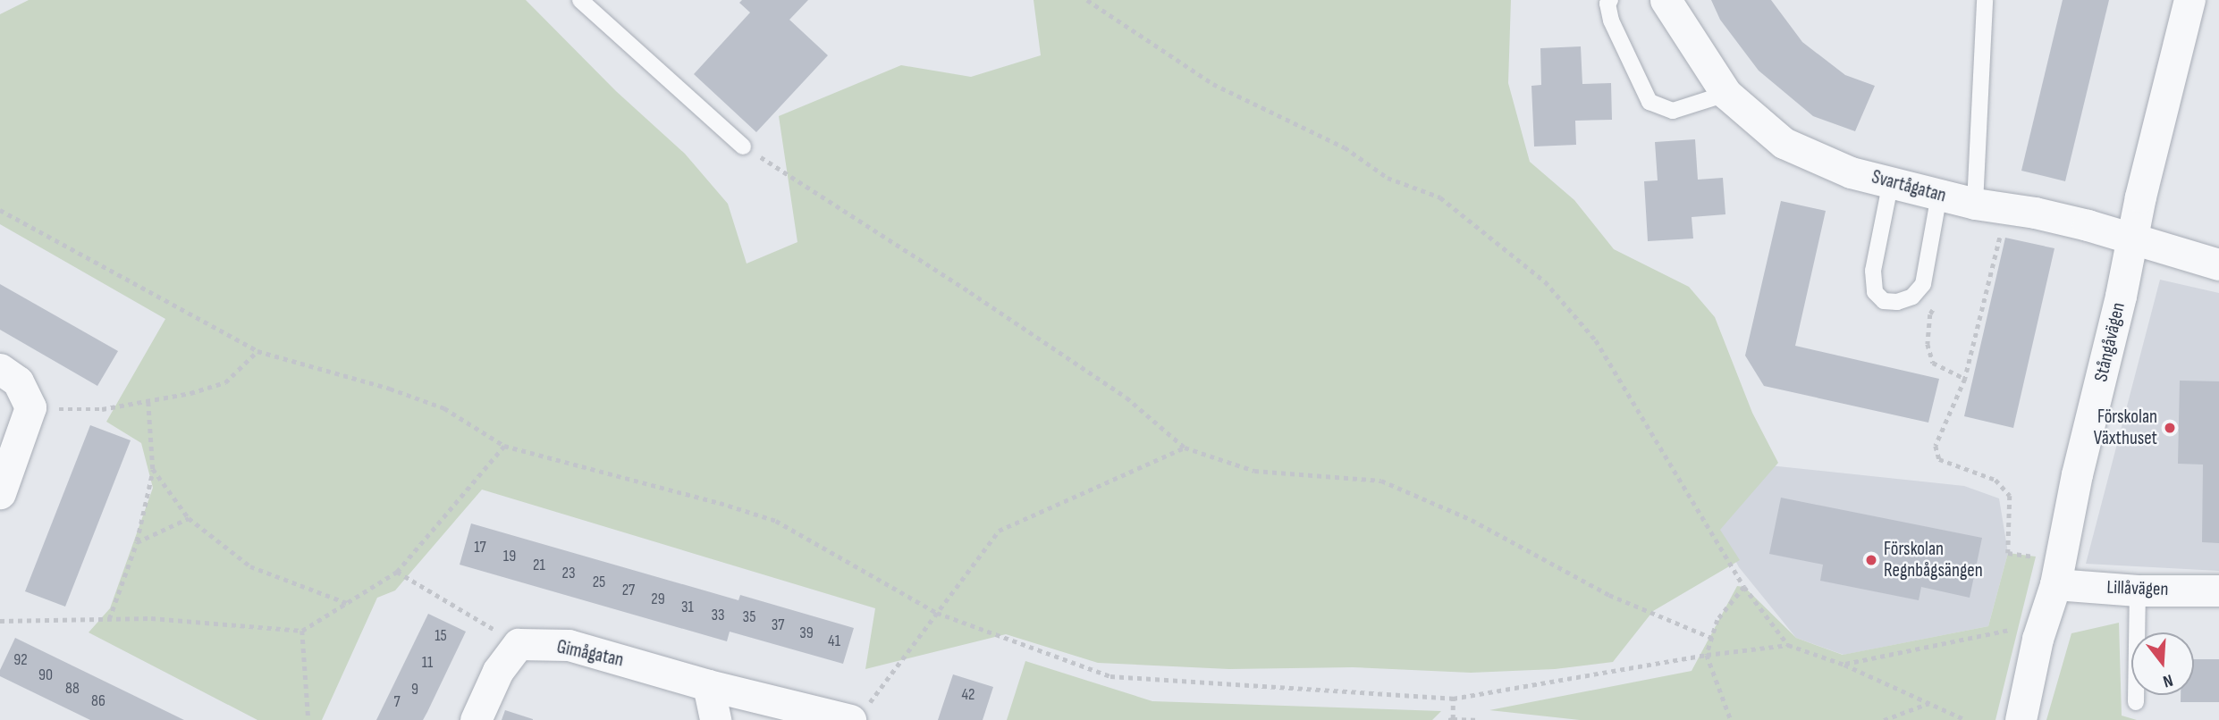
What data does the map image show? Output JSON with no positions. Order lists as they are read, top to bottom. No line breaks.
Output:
{"streets":{"street":["Svartågatan","Stångåvägen","Lillåvägen","Gimågatan"]},"crossings":[["Svartågatan","Stångåvägen"],["Stångåvägen","Lillåvägen"]],"places":["Förskolan Växthuset","Förskolan Regnbågsängen"],"house_numbers":["17","19","21","23","25","27","29","31","33","35","37","39","15","41","92","11","90","88","9","42","86","7"],"north":"bottom"}
